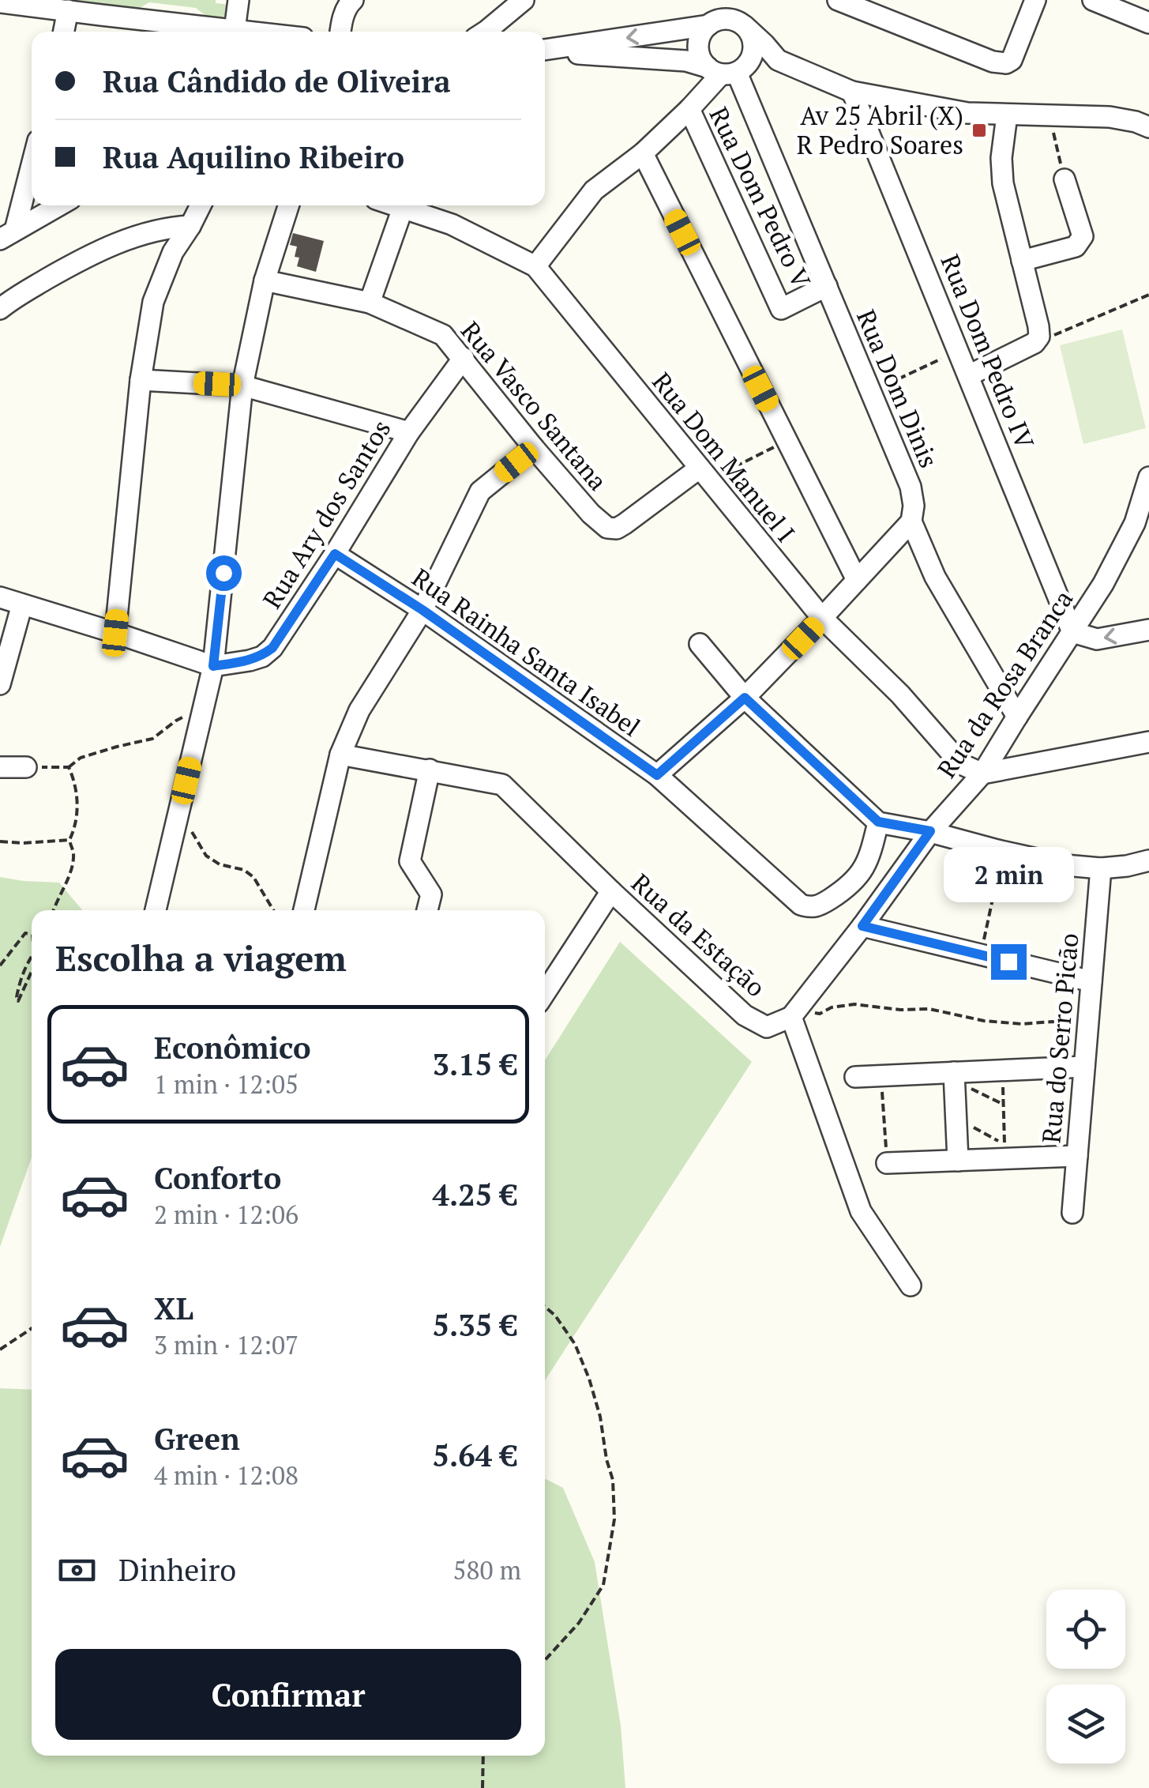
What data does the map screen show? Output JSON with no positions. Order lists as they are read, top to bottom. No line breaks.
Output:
{"streets":{"street":["Rua Dom Pedro V","Rua Dom Pedro IV","Rua Dom Dinis","Rua Vasco Santana","Rua Dom Manuel I","Rua Ary dos Santos","Rua Rainha Santa Isabel","Rua da Rosa Branca","Rua da Estação","Rua do Serro Picão"]},"crossings":[["Rua Dom Pedro V","Rua Dom Dinis"],["Rua Dom Pedro IV","Rua da Rosa Branca"],["Rua Dom Dinis","Rua da Rosa Branca"],["Rua Vasco Santana","Rua Dom Manuel I"],["Rua Vasco Santana","Rua Ary dos Santos"],["Rua Dom Manuel I","Rua da Rosa Branca"],["Rua Ary dos Santos","Rua Rainha Santa Isabel"],["Rua da Rosa Branca","Rua da Estação"]],"places":{"transit":["Av 25 Abril (X) R Pedro Soares"]},"page":{"banner":["Rua Cândido de Oliveira","Rua Aquilino Ribeiro"],"bubble":"2 min","heading":"Escolha a viagem","list":[{"name":"Econômico","note":"1 min · 12:05","value":"3.15 €"},{"name":"Conforto","note":"2 min · 12:06","value":"4.25 €"},{"name":"XL","note":"3 min · 12:07","value":"5.35 €"},{"name":"Green","note":"4 min · 12:08","value":"5.64 €"}],"pay":["Dinheiro","580 m"],"buttons":"Confirmar"}}
